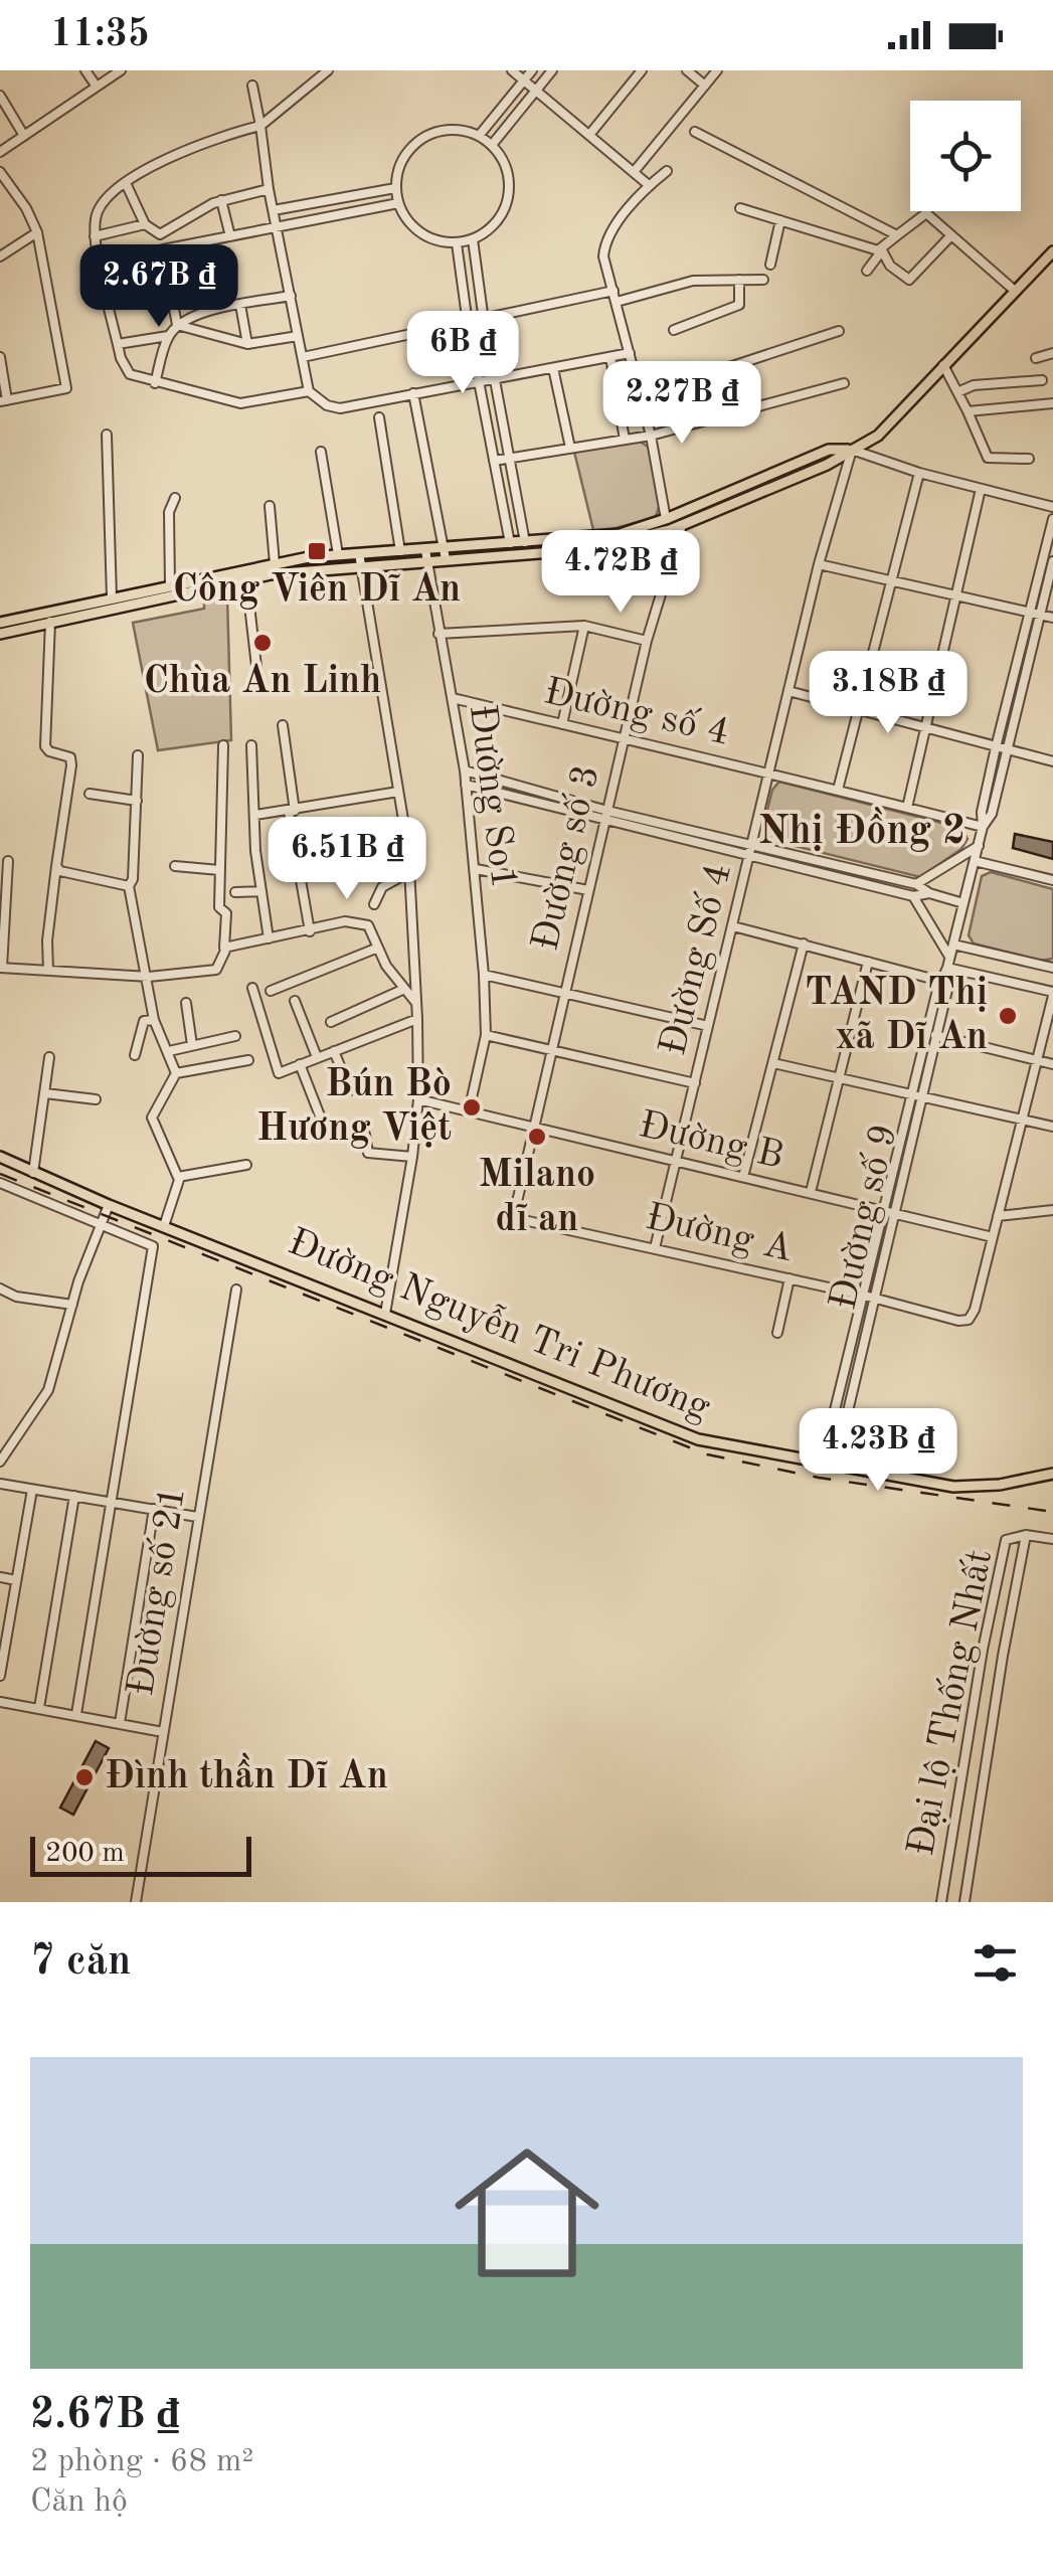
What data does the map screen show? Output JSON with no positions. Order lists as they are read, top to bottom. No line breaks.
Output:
{"streets":{"main road":["Đường Nguyễn Tri Phương"],"street":["Đường số 4","Đường So1","Đường số 3","Đường Số 4","Đường B","Đường số 9","Đường A","Đường số 21","Đại lộ Thống Nhất"]},"crossings":[["Đường số 4","Đường So1"],["Đường số 4","Đường số 3"],["Đường số 4","Đường Số 4"],["Đường số 4","Đường số 9"],["Đường So1","Đường B"],["Đường số 3","Đường B"],["Đường số 3","Đường A"],["Đường Số 4","Đường B"],["Đường Số 4","Đường A"],["Đường B","Đường số 9"],["Đường B","Đường A"],["Đường số 9","Đường A"],["Đường số 9","Đường Nguyễn Tri Phương"]],"districts":["Nhị Đồng 2"],"places":{"transit":["Công Viên Dĩ An"],"other":["Chùa An Linh","TAND Thị xã Dĩ An","Bún Bò Hương Việt","Milano dĩ an","Đình thần Dĩ An"]},"scale_bar":"200 m","page":{"status":"11:35","price":["2.67B ₫","6B ₫","2.27B ₫","4.72B ₫","3.18B ₫","6.51B ₫","4.23B ₫"],"scale":"200 m","heading":"7 căn","list":[{"name":"2.67B ₫","note":"2 phòng · 68 m² · Căn hộ"}]}}
